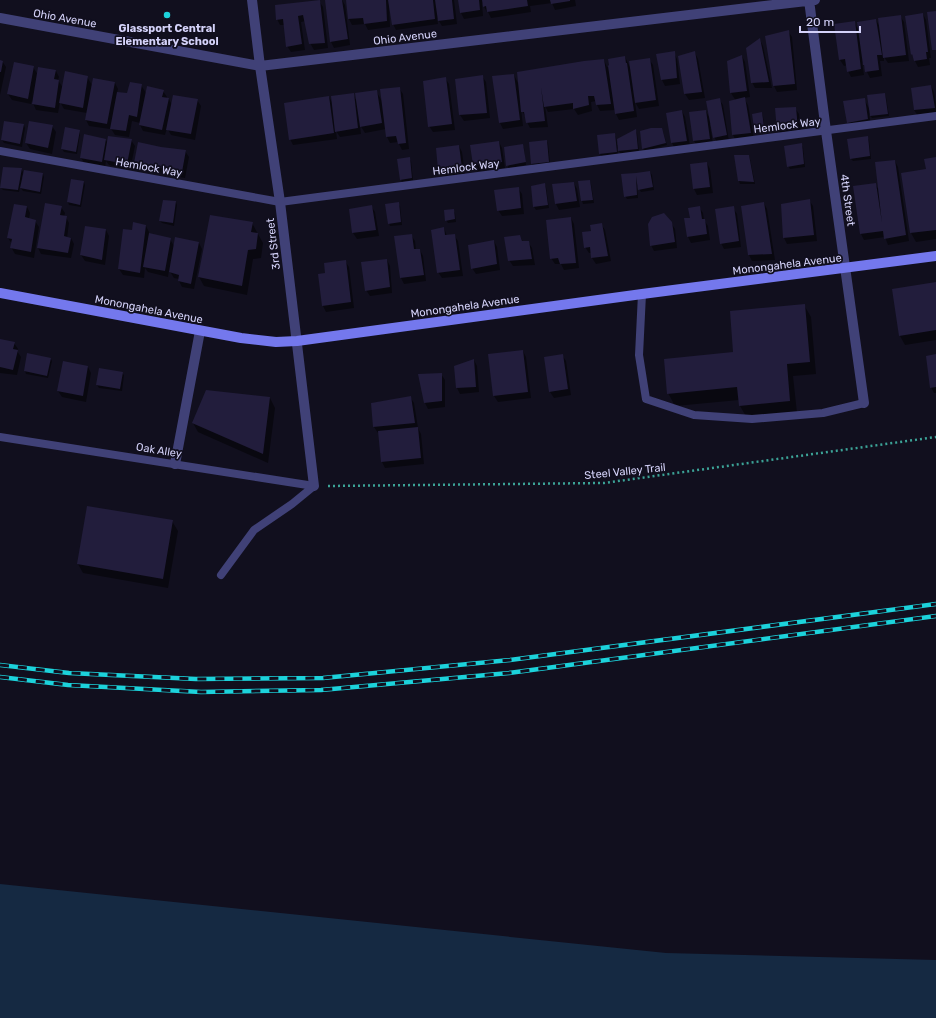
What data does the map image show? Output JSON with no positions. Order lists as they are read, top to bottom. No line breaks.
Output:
{"streets":{"main road":["Monongahela Avenue"],"street":["Ohio Avenue","4th Street","3rd Street"],"lane":["Hemlock Way","Oak Alley"],"path":["Steel Valley Trail"]},"crossings":[["Ohio Avenue","4th Street"],["Ohio Avenue","3rd Street"],["Hemlock Way","4th Street"],["Hemlock Way","3rd Street"],["4th Street","Monongahela Avenue"],["3rd Street","Monongahela Avenue"],["3rd Street","Oak Alley"],["3rd Street","Steel Valley Trail"],["Oak Alley","Steel Valley Trail"]],"places":["Glassport Central Elementary School"],"scale_bar":"20 m"}
